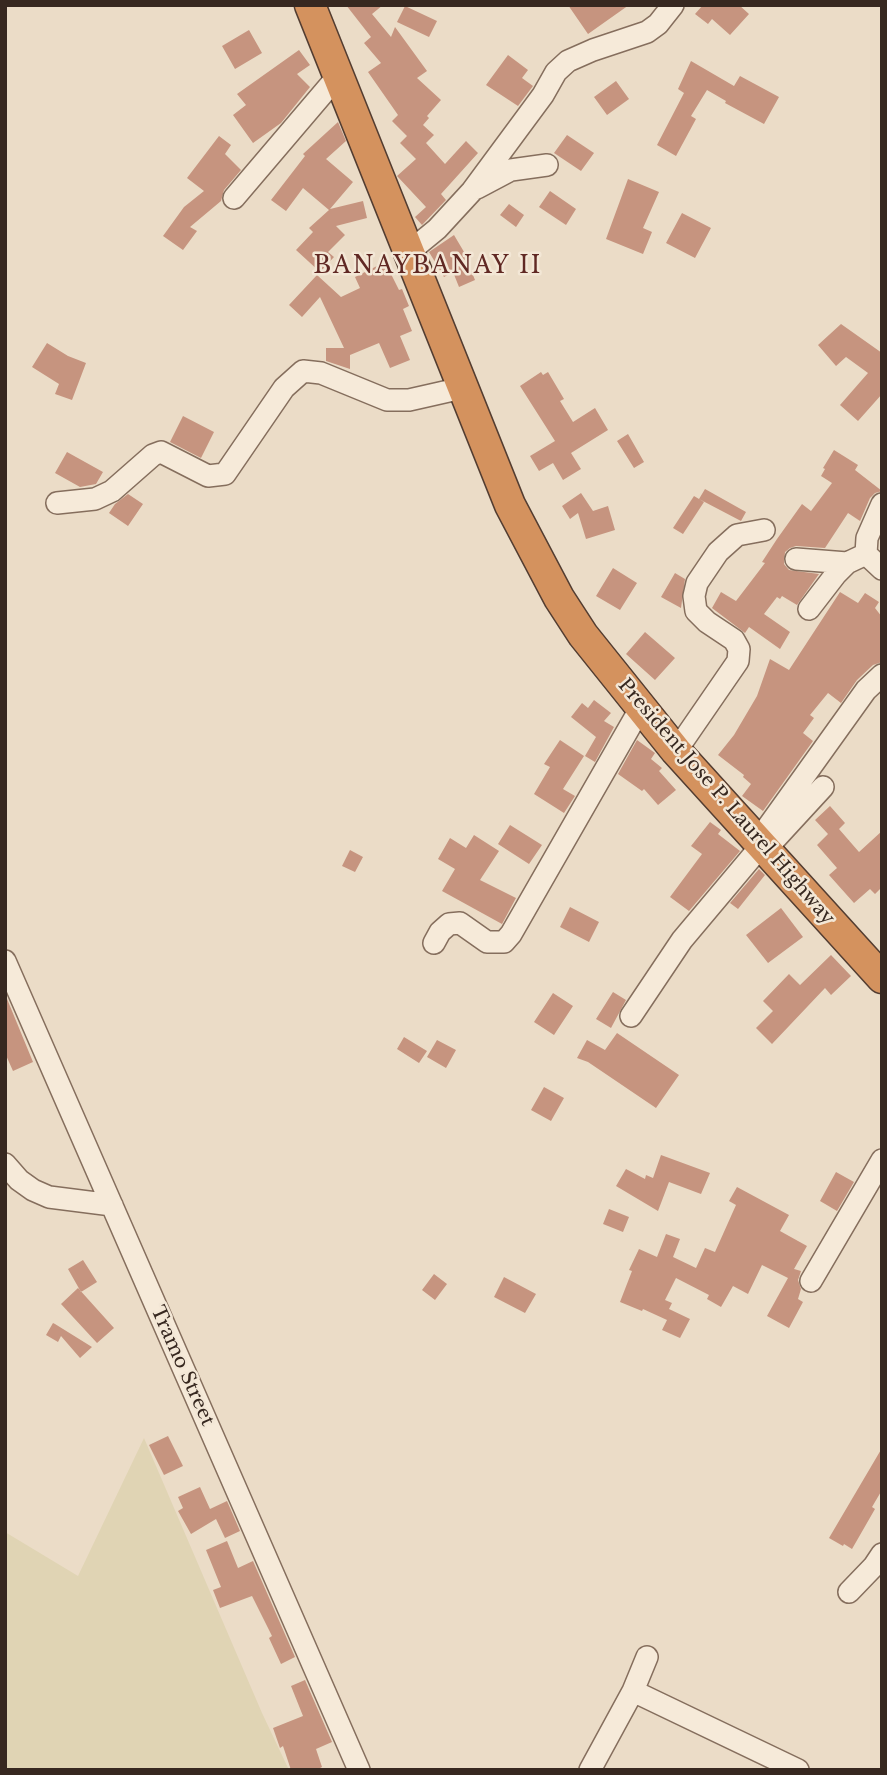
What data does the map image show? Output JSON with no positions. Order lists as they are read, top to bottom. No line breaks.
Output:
{"streets":{"highway":["President Jose P. Laurel Highway"],"street":["Tramo Street"]},"districts":["BANAYBANAY II"]}
